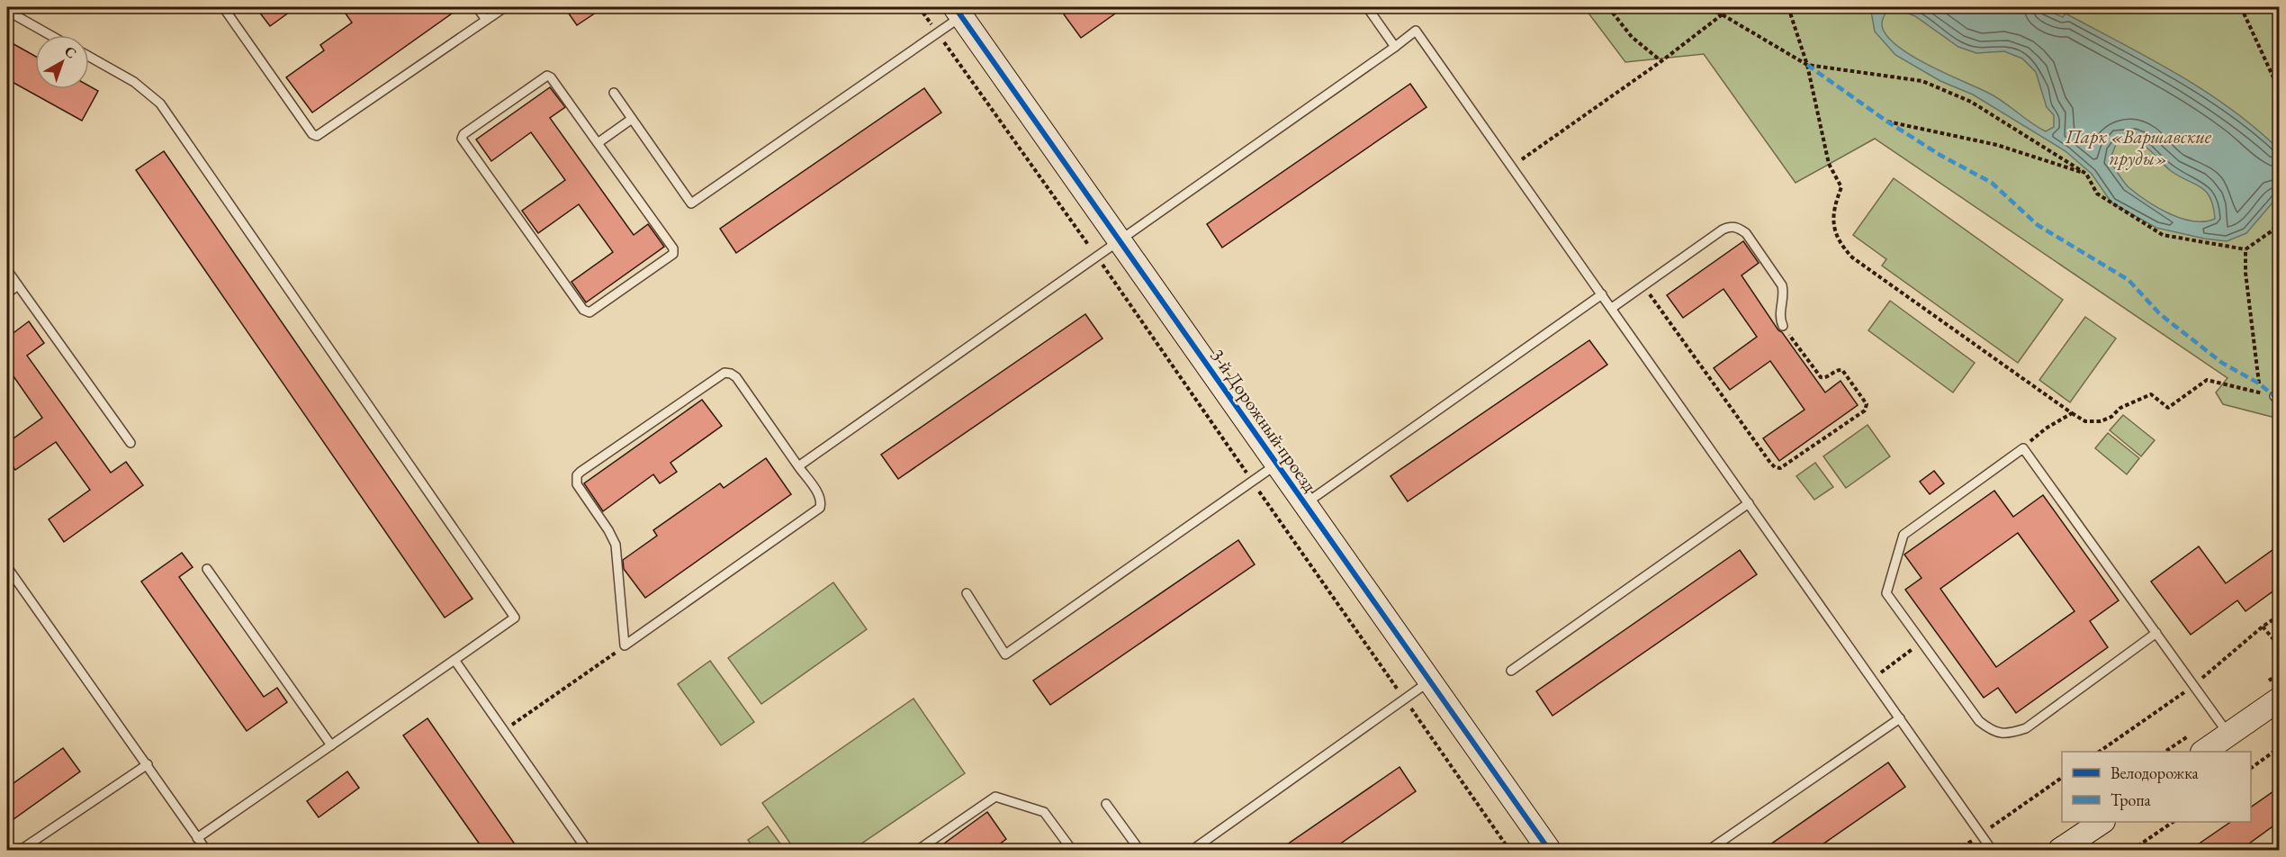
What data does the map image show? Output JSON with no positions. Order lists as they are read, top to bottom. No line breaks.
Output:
{"streets":{"street":["3-й Дорожный проезд"]},"parks":["Парк «Варшавские пруды»"],"legend":["Велодорожка","Тропа"],"north":"top right"}
